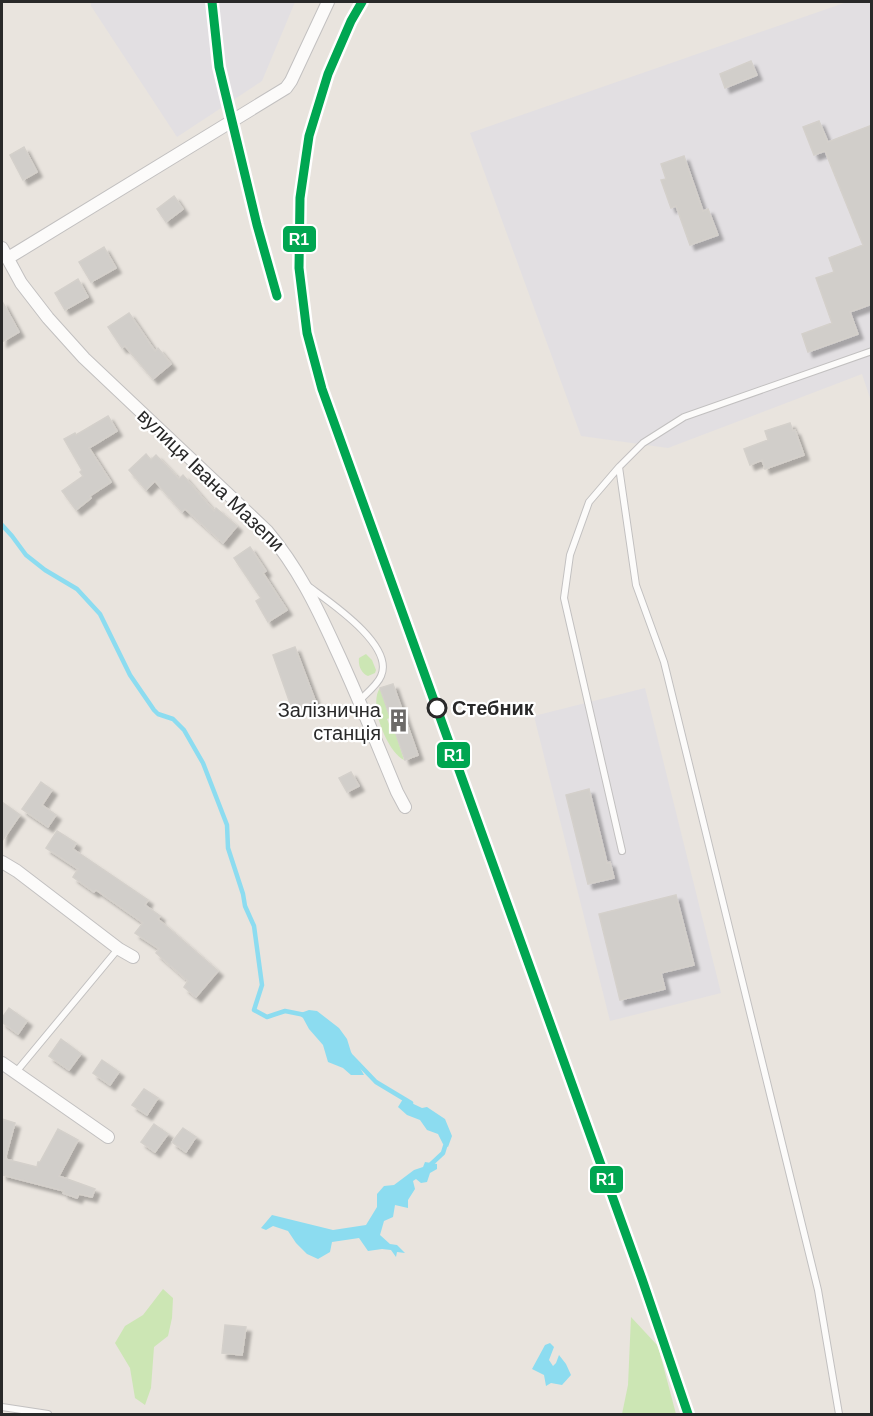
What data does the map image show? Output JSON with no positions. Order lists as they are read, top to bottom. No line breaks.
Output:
{"streets":{"street":["вулиця Івана Мазепи"]},"places":{"other":["Стебник"],"building":["Залізнична станція"]},"lines":["transit line R1"]}
